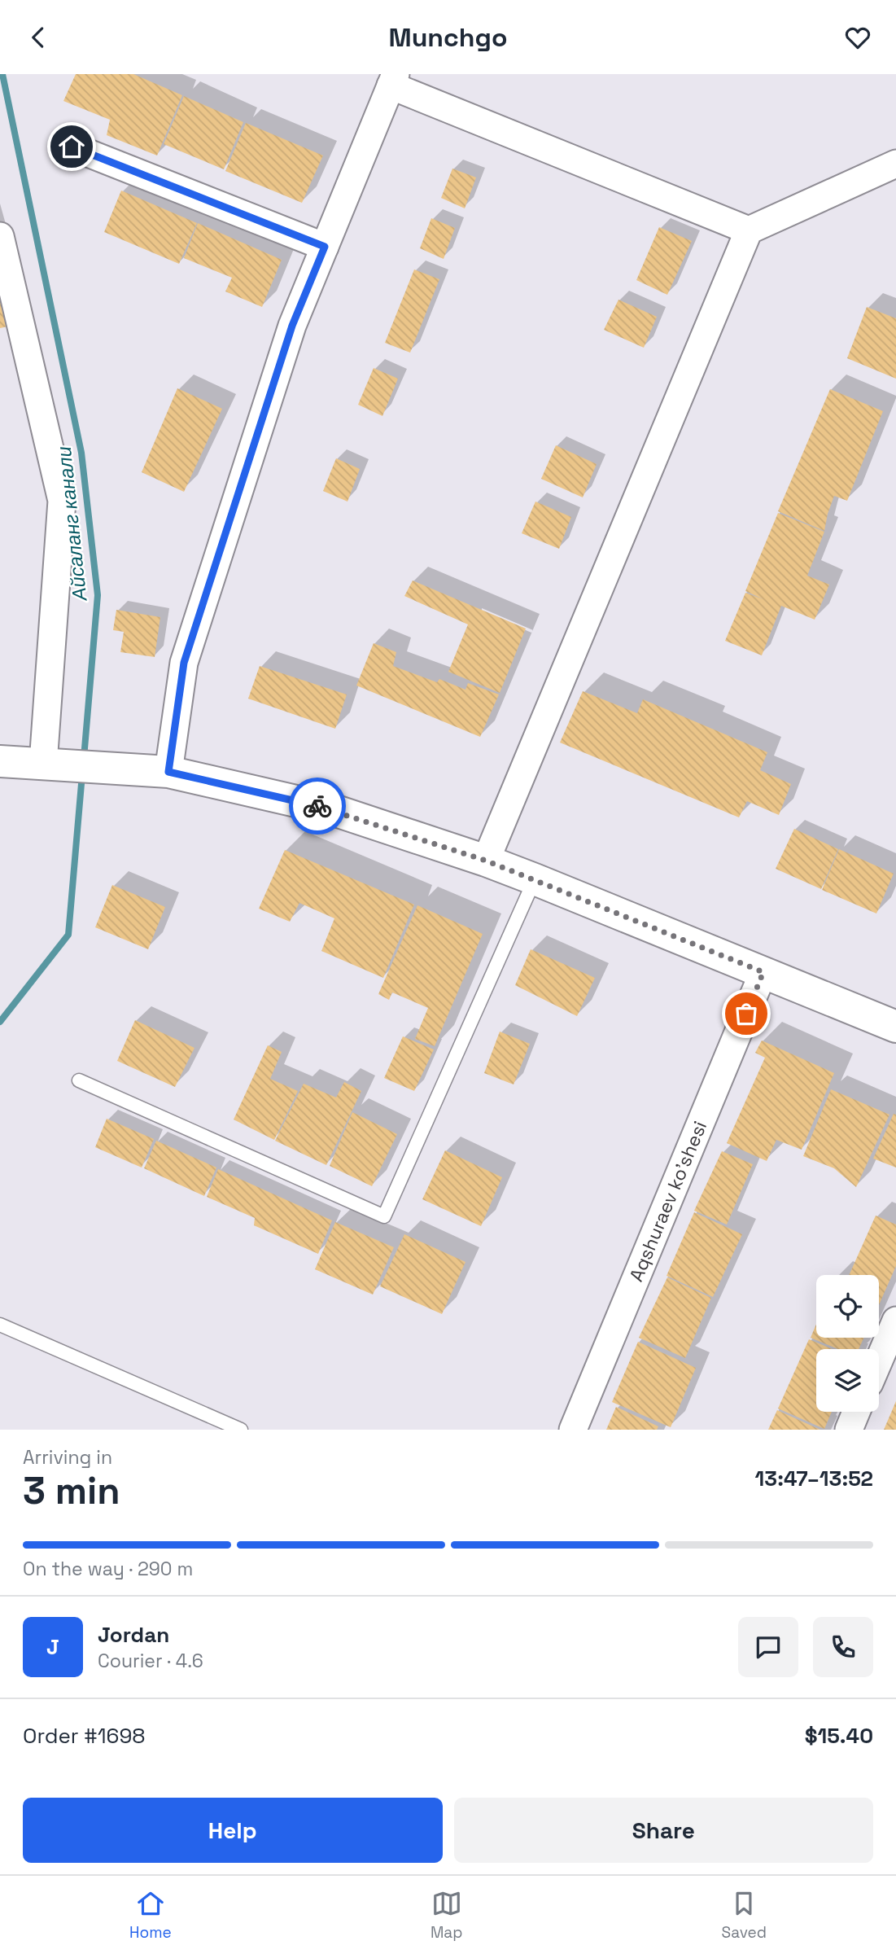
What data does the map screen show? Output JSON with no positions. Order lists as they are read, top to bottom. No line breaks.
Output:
{"streets":{"street":["Aqshuraev ko'shesi"]},"water":["Айсаланг канали"],"page":{"header":"Munchgo","heading":["3 min","Arriving in","13:47–13:52"],"panel":["Jordan","Courier · 4.6","Order #1698","$15.40"],"bar":"On the way · 290 m","round":"J","buttons":["Help","Share"],"tabs":["Home","Map","Saved"]}}
